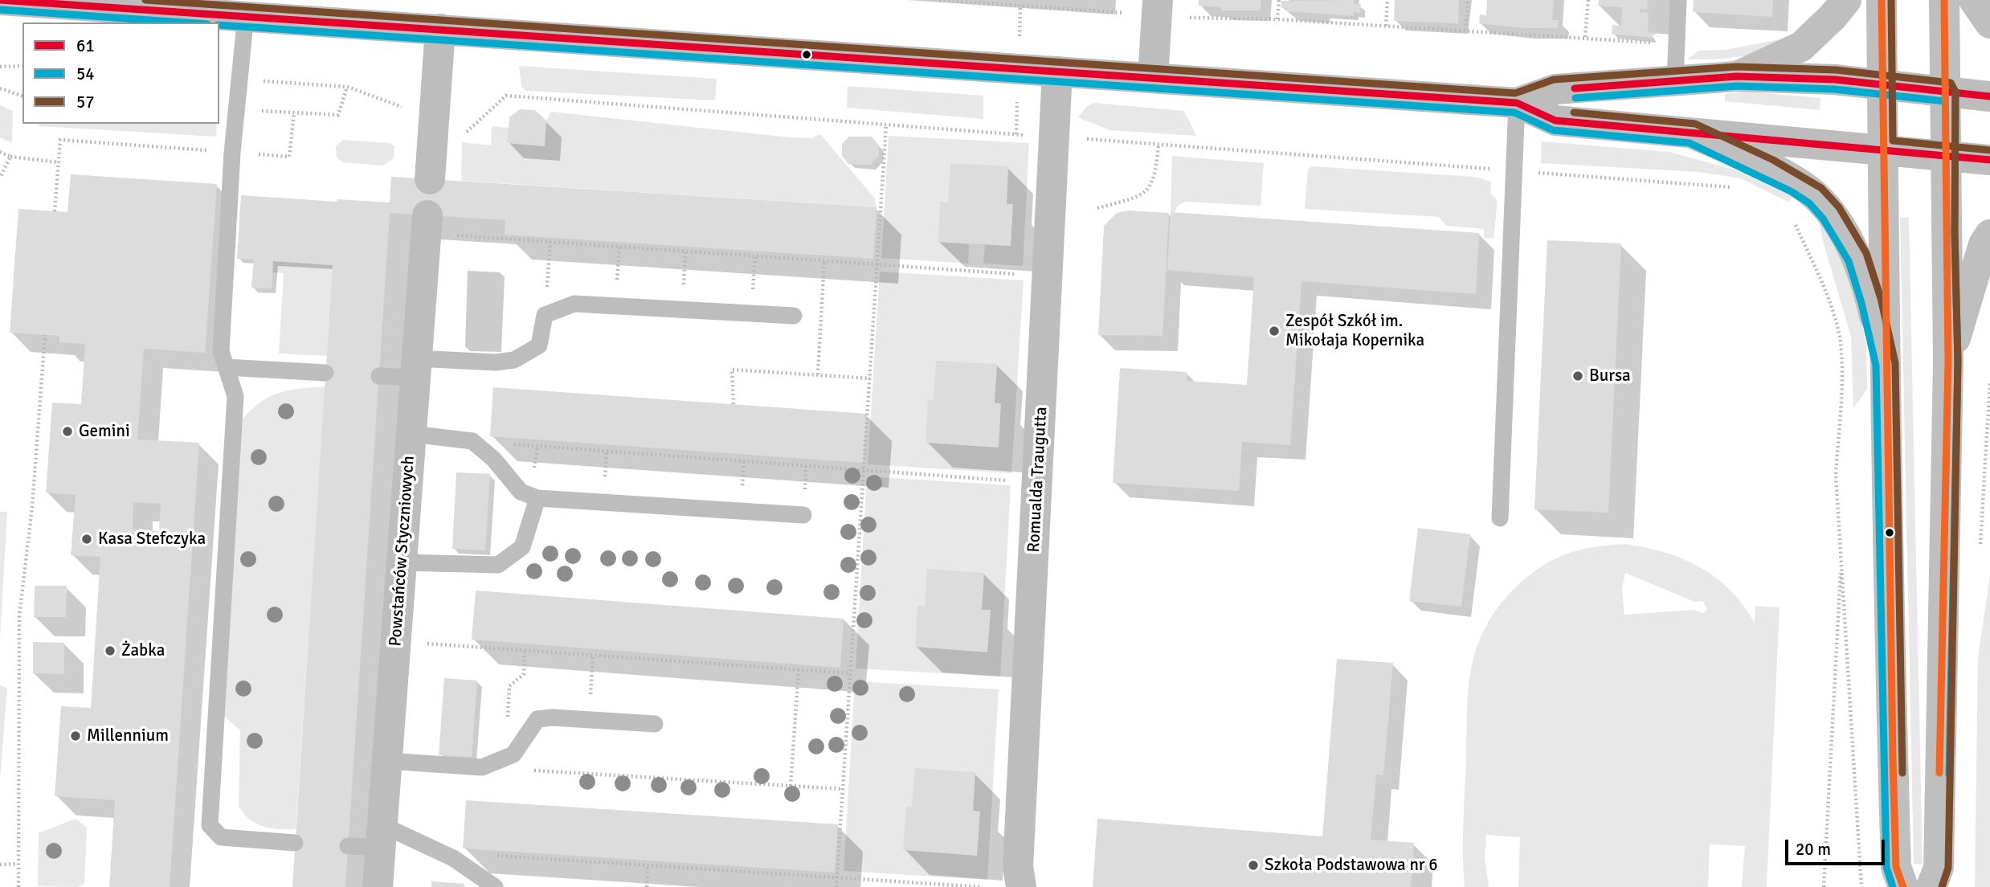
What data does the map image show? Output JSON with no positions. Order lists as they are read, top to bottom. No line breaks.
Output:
{"streets":{"street":["Romualda Traugutta","Powstańców Styczniowych"]},"places":["Zespół Szkół im. Mikołaja Kopernika","Bursa","Gemini","Kasa Stefczyka","Żabka","Millennium","Szkoła Podstawowa nr 6"],"lines":["transit line 61","transit line 57","transit line 54"],"legend":["61","54","57"],"scale_bar":"20 m"}
